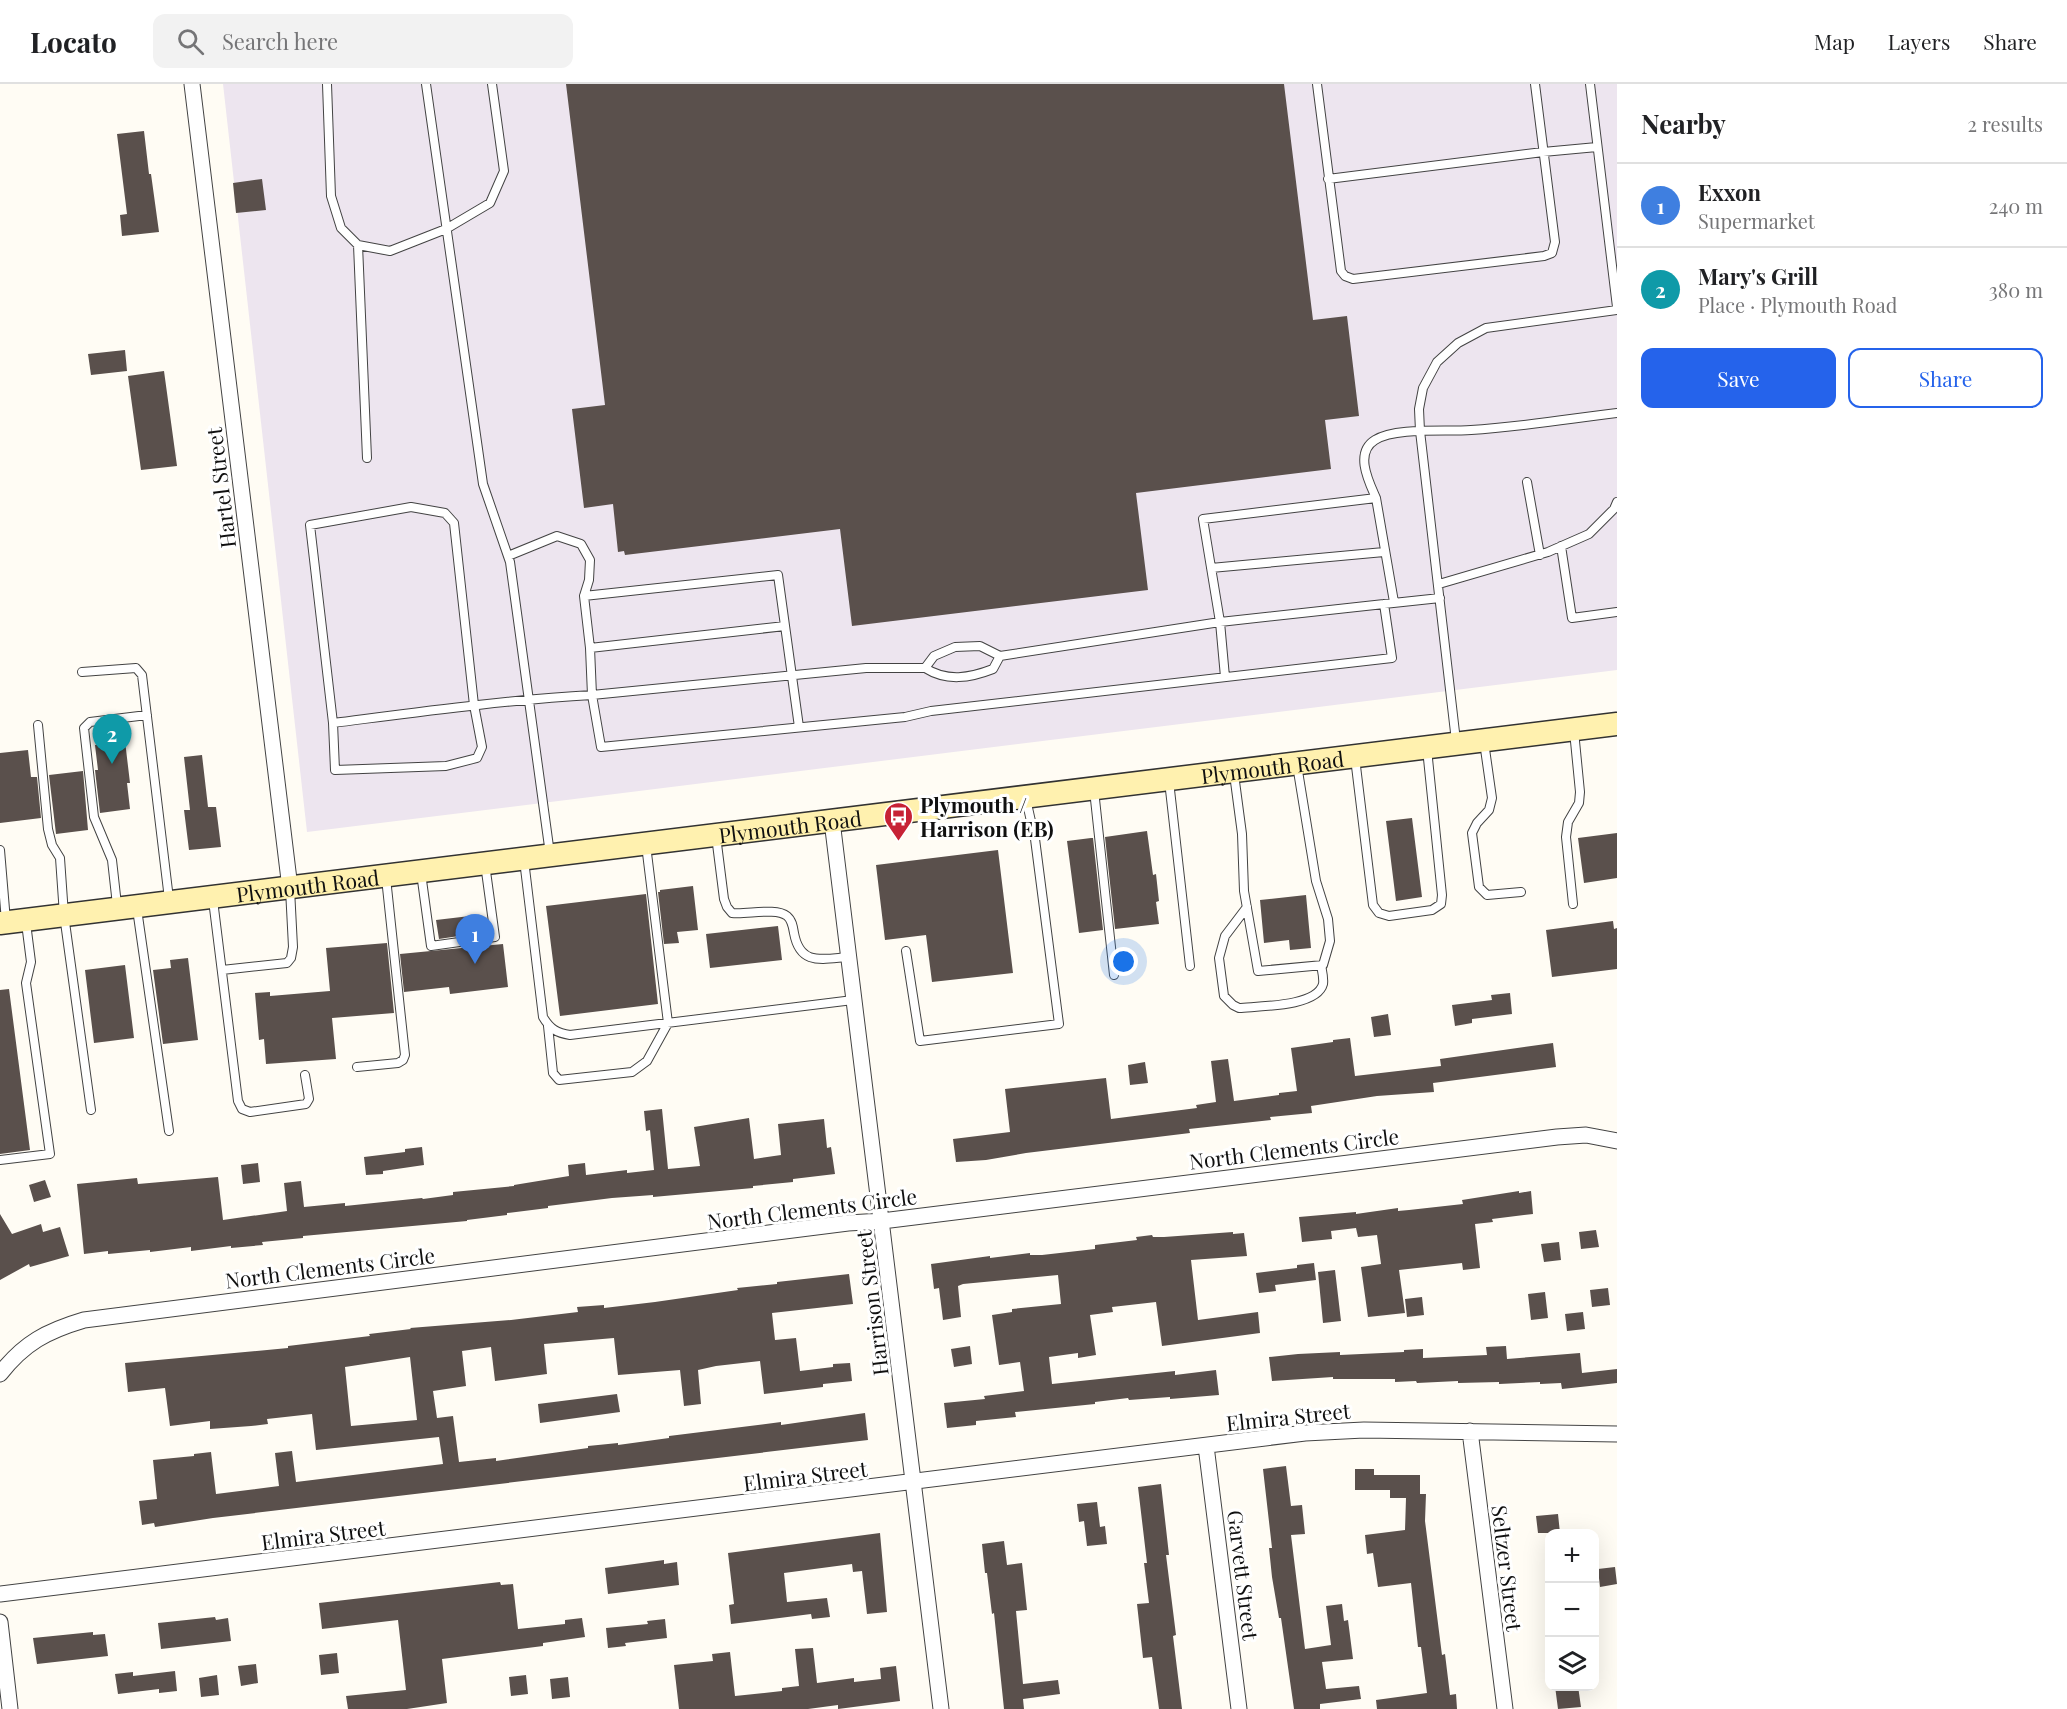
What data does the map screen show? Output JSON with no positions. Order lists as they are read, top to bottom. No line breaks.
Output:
{"streets":{"main road":["Plymouth Road"],"street":["Hartel Street","North Clements Circle","Harrison Street","Elmira Street","Seltzer Street","Garvett Street"]},"crossings":[["Hartel Street","Plymouth Road"],["Plymouth Road","Harrison Street"],["North Clements Circle","Harrison Street"],["Harrison Street","Elmira Street"],["Elmira Street","Seltzer Street"],["Elmira Street","Garvett Street"]],"places":{"bus stop":["Plymouth / Harrison (EB)"]},"page":{"header":"Locato","search":"Search here","nav":["Map","Layers","Share"],"heading":["Nearby","2 results"],"list":[{"mark":"1","name":"Exxon","note":"Supermarket","value":"240 m"},{"mark":"2","name":"Mary's Grill","note":"Place · Plymouth Road","value":"380 m"}],"buttons":["Save","Share"],"pins":["2","1"],"map_buttons":["+","−"]}}
